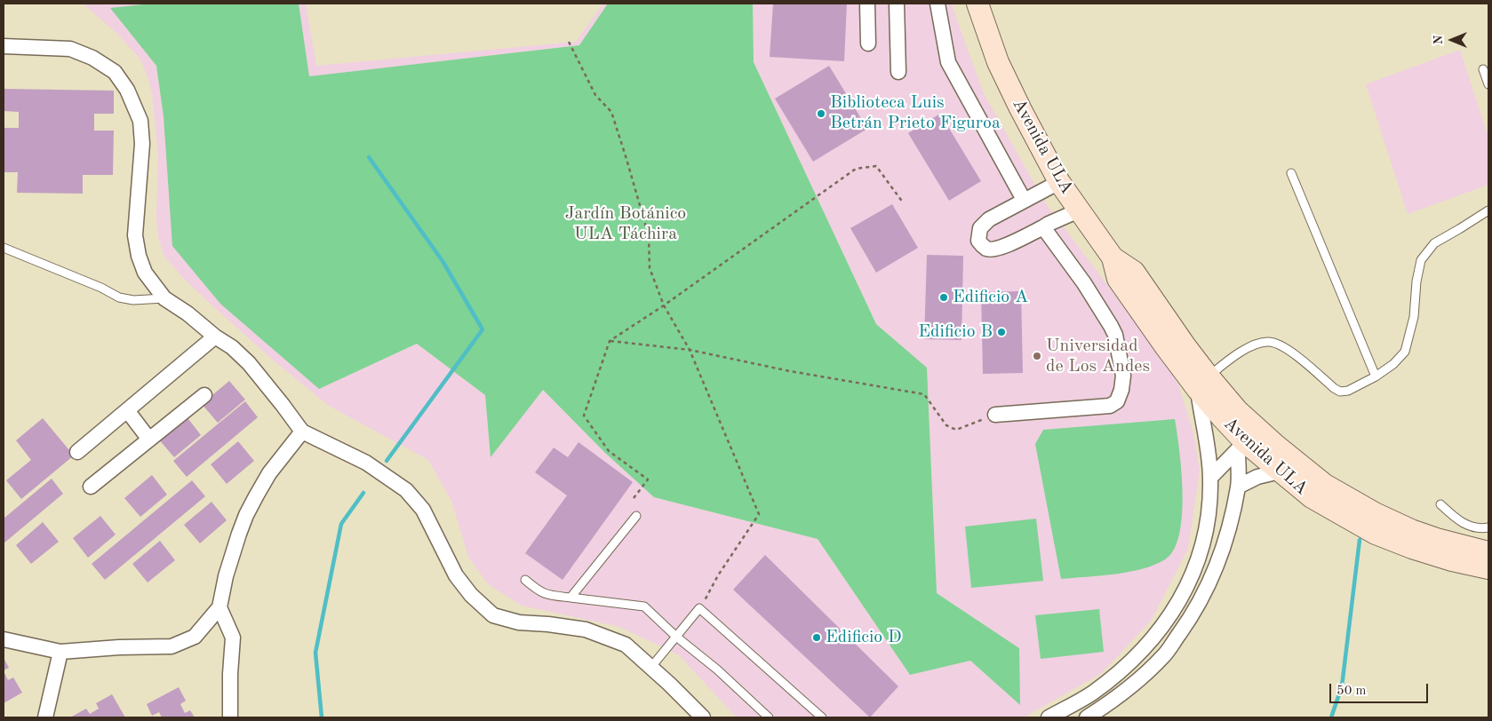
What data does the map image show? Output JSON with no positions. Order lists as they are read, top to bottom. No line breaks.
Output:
{"streets":{"street":["Avenida ULA"]},"parks":["Jardín Botánico ULA Táchira"],"places":["Biblioteca Luis Betrán Prieto Figuroa","Edificio A","Edificio B","Universidad de Los Andes","Edificio D"],"scale_bar":"50 m","north":"left"}
